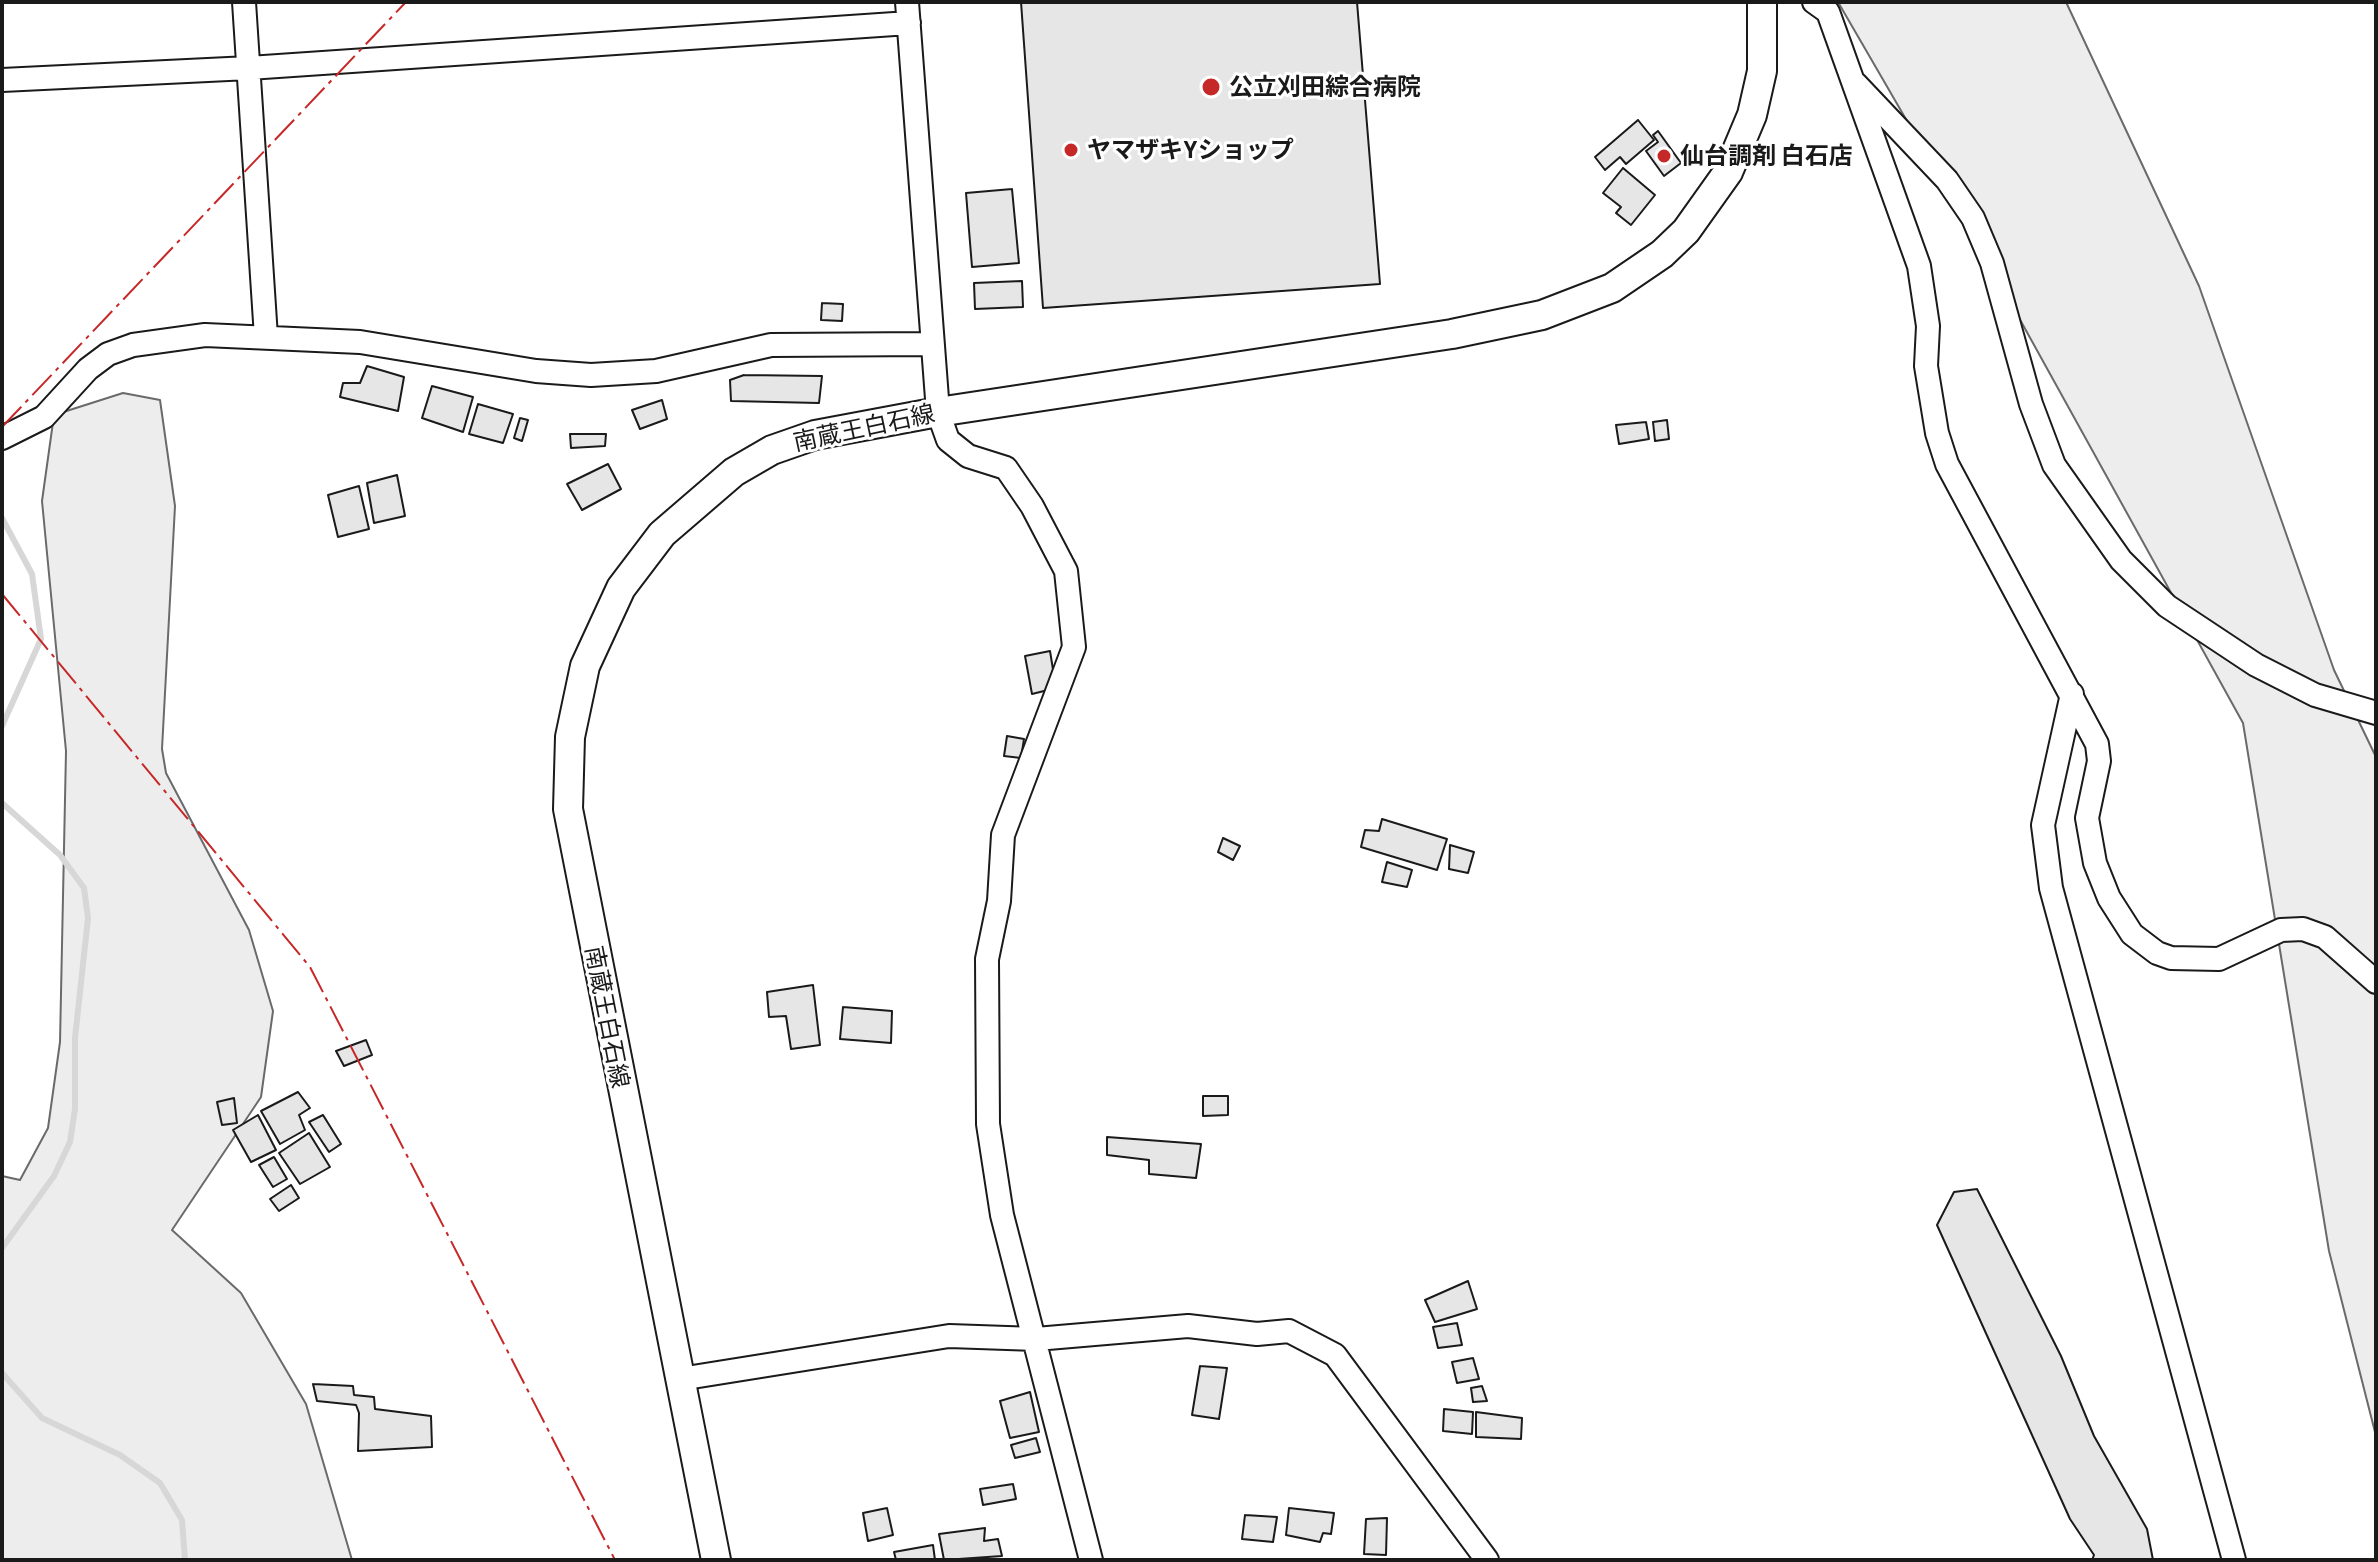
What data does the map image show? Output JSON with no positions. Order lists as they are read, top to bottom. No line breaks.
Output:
{"streets":{"main road":["南蔵王白石線"]},"places":["公立刈田綜合病院","ヤマザキYショップ","仙台調剤 白石店"]}
